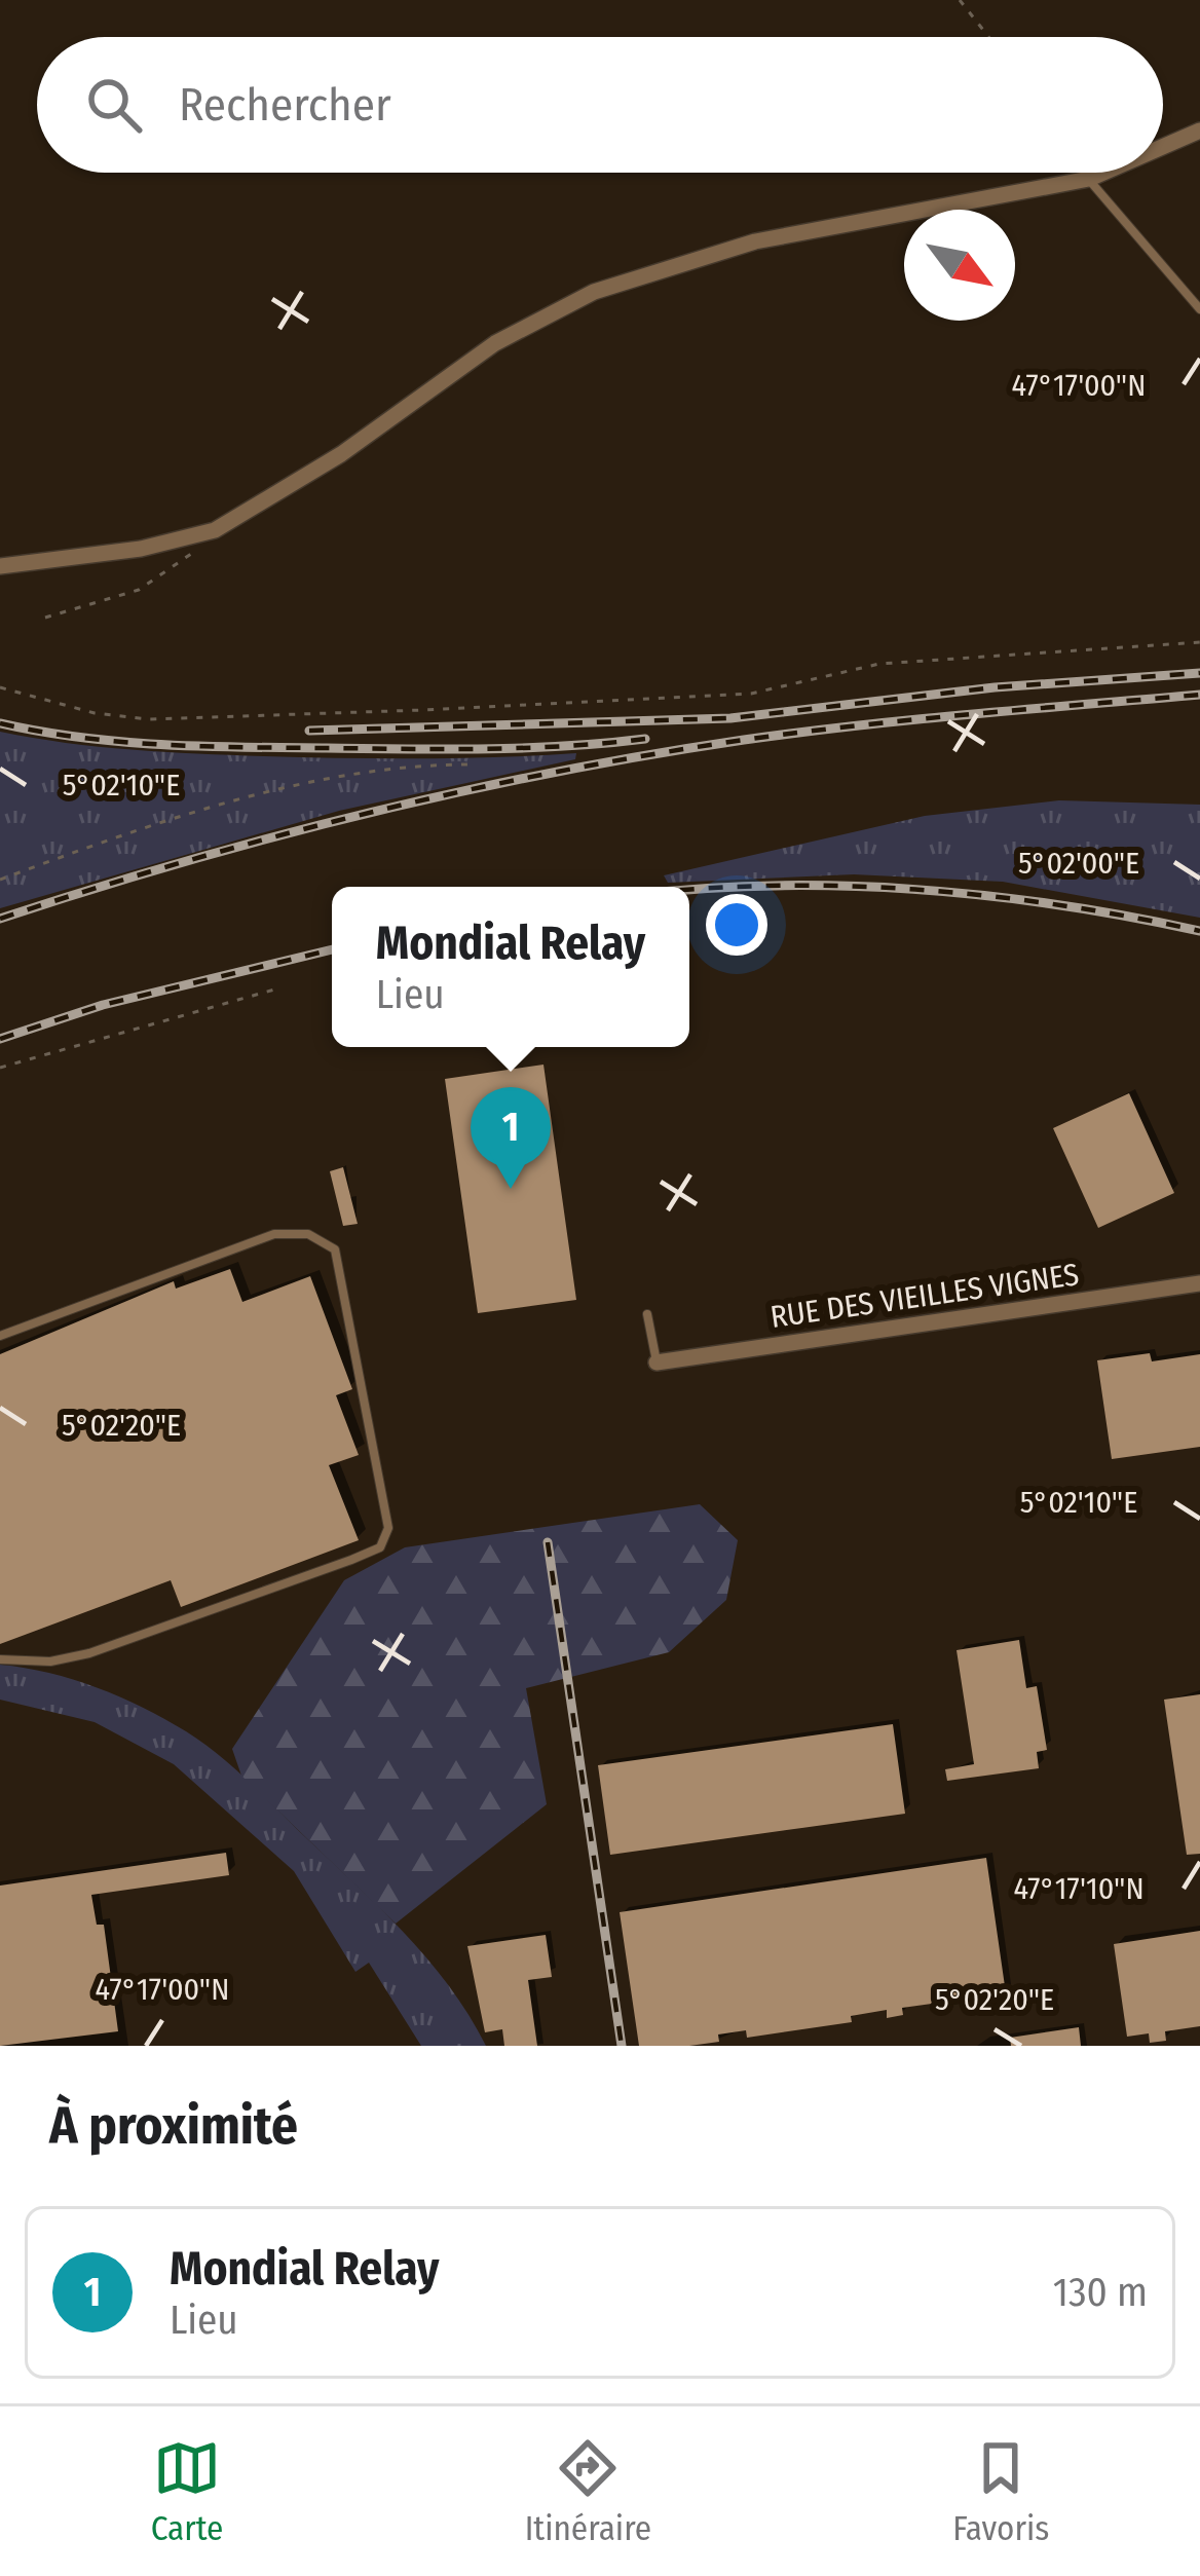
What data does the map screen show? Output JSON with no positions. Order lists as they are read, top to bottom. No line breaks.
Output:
{"streets":{"street":["RUE DES VIEILLES VIGNES"]},"north":"bottom right","page":{"search":"Rechercher","popup":["Mondial Relay","Lieu"],"pins":"1","heading":"À proximité","list":[{"mark":"1","name":"Mondial Relay","note":"Lieu","value":"130 m"}],"nav":["Carte","Itinéraire","Favoris"]},"coordinates":["47°17'00\"N","5°02'10\"E","5°02'00\"E","5°02'20\"E","47°17'10\"N"]}
